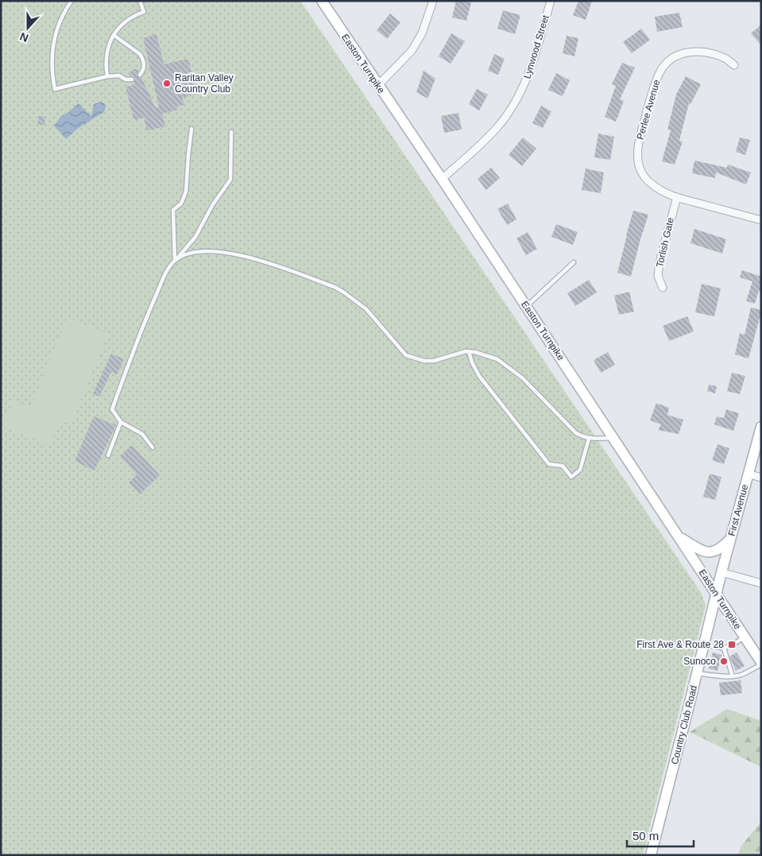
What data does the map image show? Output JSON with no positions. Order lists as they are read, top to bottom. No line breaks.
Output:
{"streets":{"main road":["Easton Turnpike","First Avenue","Country Club Road"],"street":["Lynwood Street","Perlee Avenue","Torlish Gate"]},"crossings":[["Lynwood Street","Easton Turnpike"],["Easton Turnpike","First Avenue"],["Easton Turnpike","Country Club Road"],["Perlee Avenue","Torlish Gate"],["First Avenue","Country Club Road"]],"places":{"other":["Raritan Valley Country Club","Sunoco"],"transit":["First Ave & Route 28"]},"scale_bar":"50 m","north":"bottom"}
